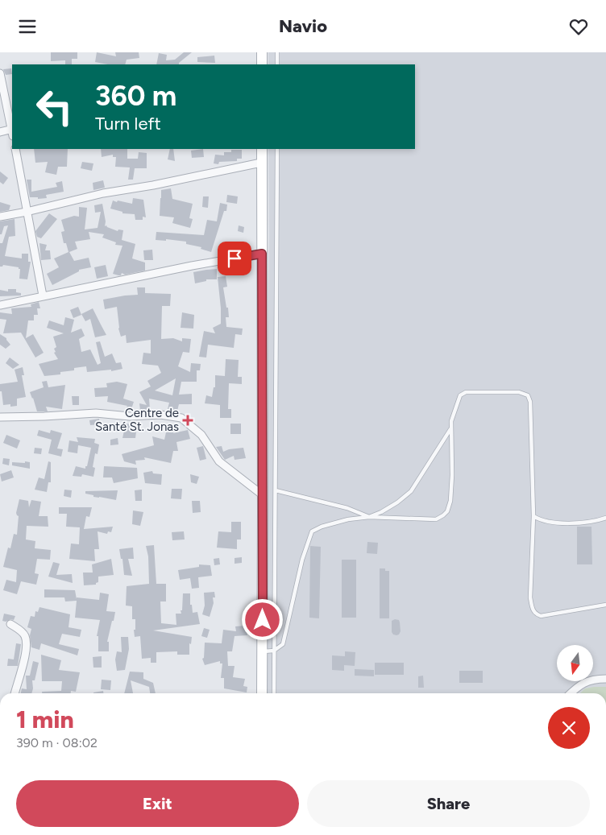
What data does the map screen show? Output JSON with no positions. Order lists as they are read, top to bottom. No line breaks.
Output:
{"places":{"health":["Centre de Santé St. Jonas"]},"north":"bottom","page":{"header":"Navio","turn":["360 m","Turn left"],"heading":["1 min","390 m · 08:02"],"buttons":["Exit","Share"]}}
